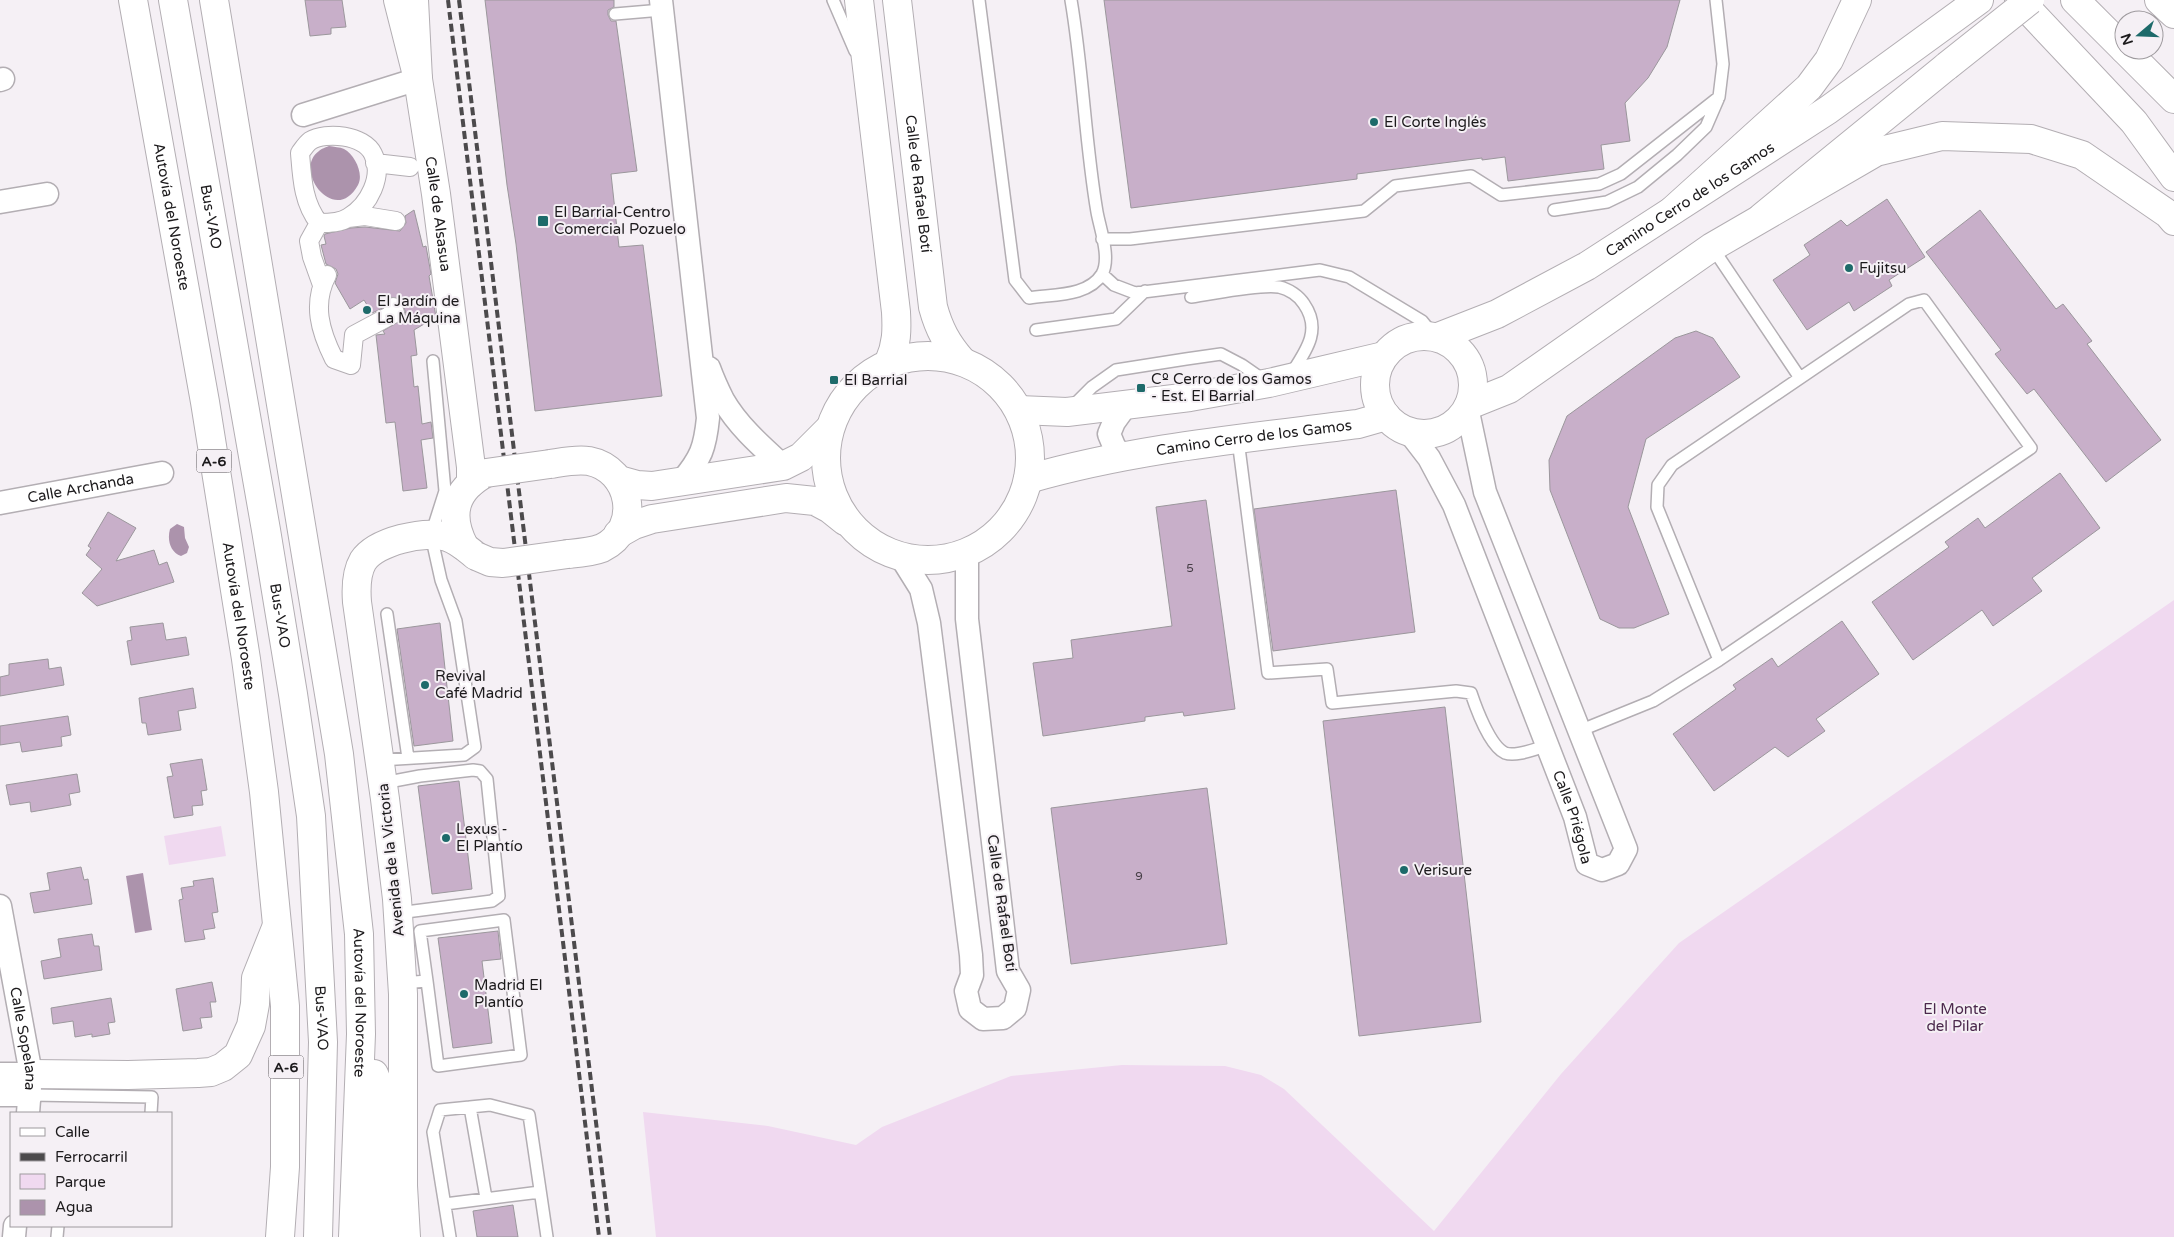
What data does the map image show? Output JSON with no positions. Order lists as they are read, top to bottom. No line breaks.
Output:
{"streets":{"main road":["Calle de Rafael Botí","Camino Cerro de los Gamos","Calle de Alsasua","Autovía del Noroeste","Bus-VAO","A-6","Avenida de la Victoria"],"street":["Calle Archanda","Calle Priégola","Calle Sopelana"]},"crossings":[["Camino Cerro de los Gamos","Calle Priégola"]],"parks":["El Monte del Pilar"],"places":{"other":["El Corte Inglés","Fujitsu","El Jardín de La Máquina","Revival Café Madrid","Lexus - El Plantío","Verisure","Madrid El Plantío"],"transit":["El Barrial-Centro Comercial Pozuelo","El Barrial","Cº Cerro de los Gamos - Est. El Barrial"]},"house_numbers":["5","9"],"legend":["Calle","Ferrocarril","Parque","Agua"],"north":"left"}
